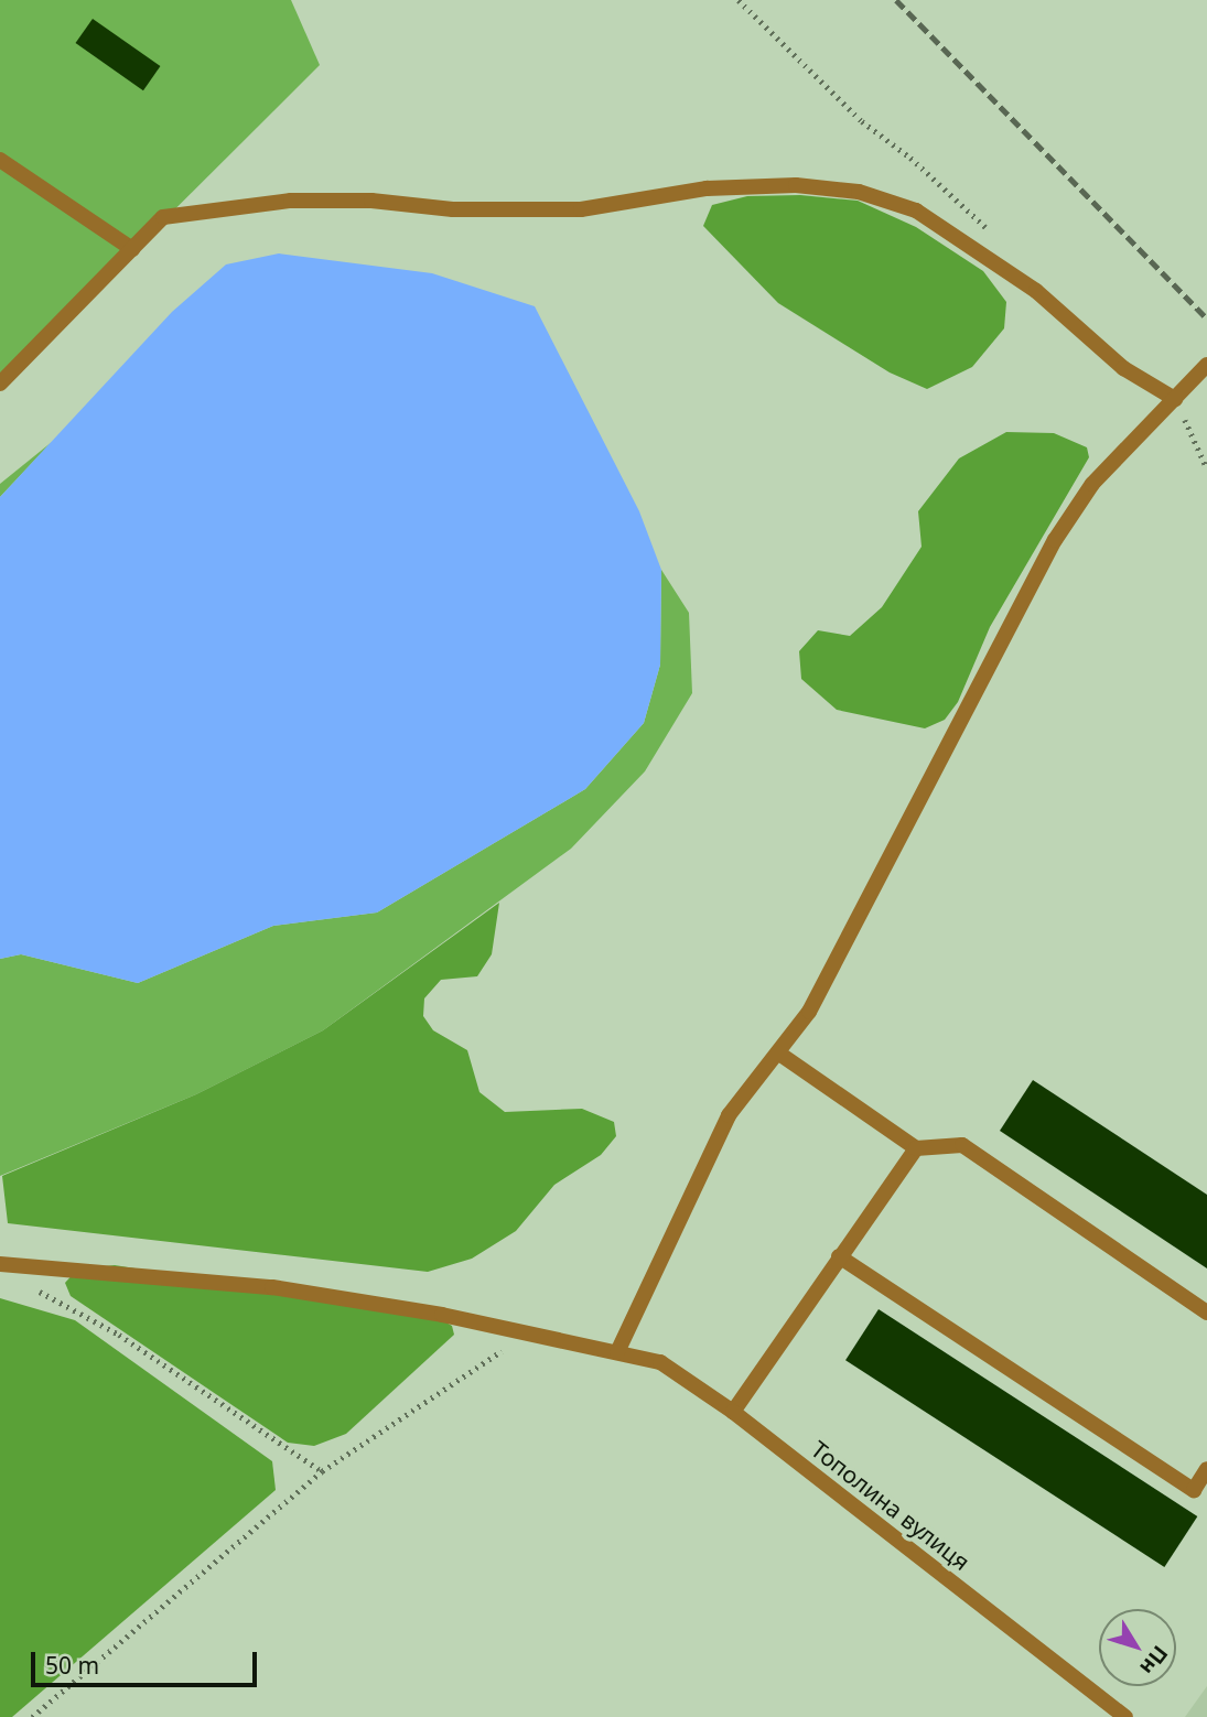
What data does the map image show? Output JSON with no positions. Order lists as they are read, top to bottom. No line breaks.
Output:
{"streets":{"street":["Тополина вулиця"]},"scale_bar":"50 m","north":"bottom right"}
